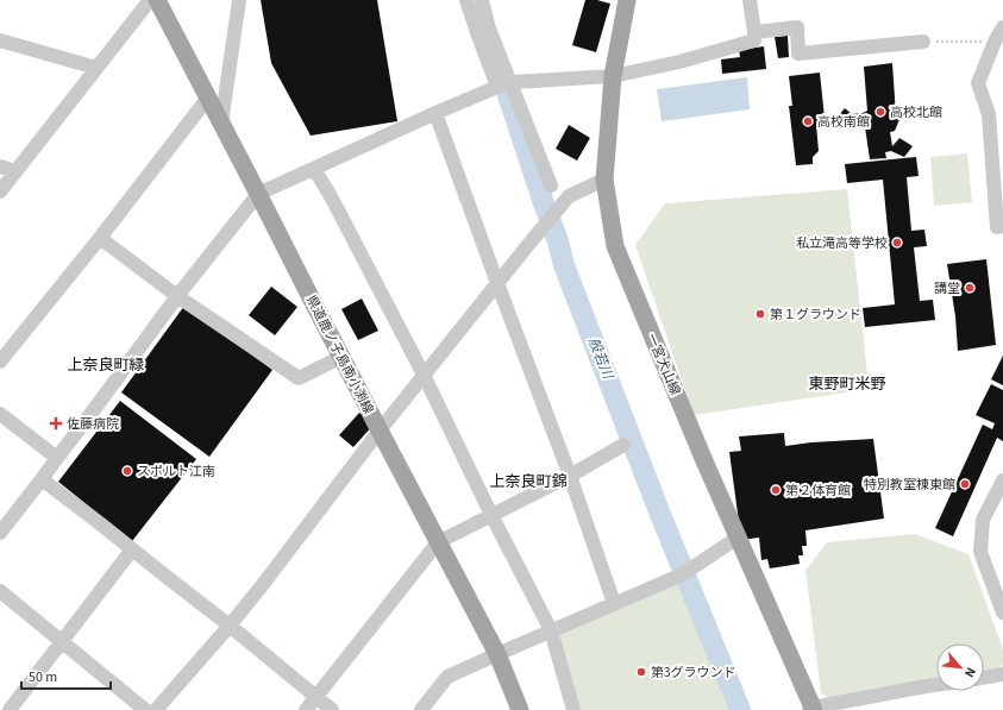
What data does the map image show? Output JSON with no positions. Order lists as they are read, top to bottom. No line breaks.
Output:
{"streets":{"main road":["県道鹿ノ子島南小渕線","一宮犬山線"]},"districts":["上奈良町緑","東野町米野","上奈良町錦"],"water":["般若川"],"places":{"other":["高校北館","高校南館","私立滝高等学校","講堂","第１グラウンド","スポルト江南","特別教室棟東館","第２体育館","第3グラウンド"],"health":["佐藤病院"]},"scale_bar":"50 m","north":"bottom right"}
